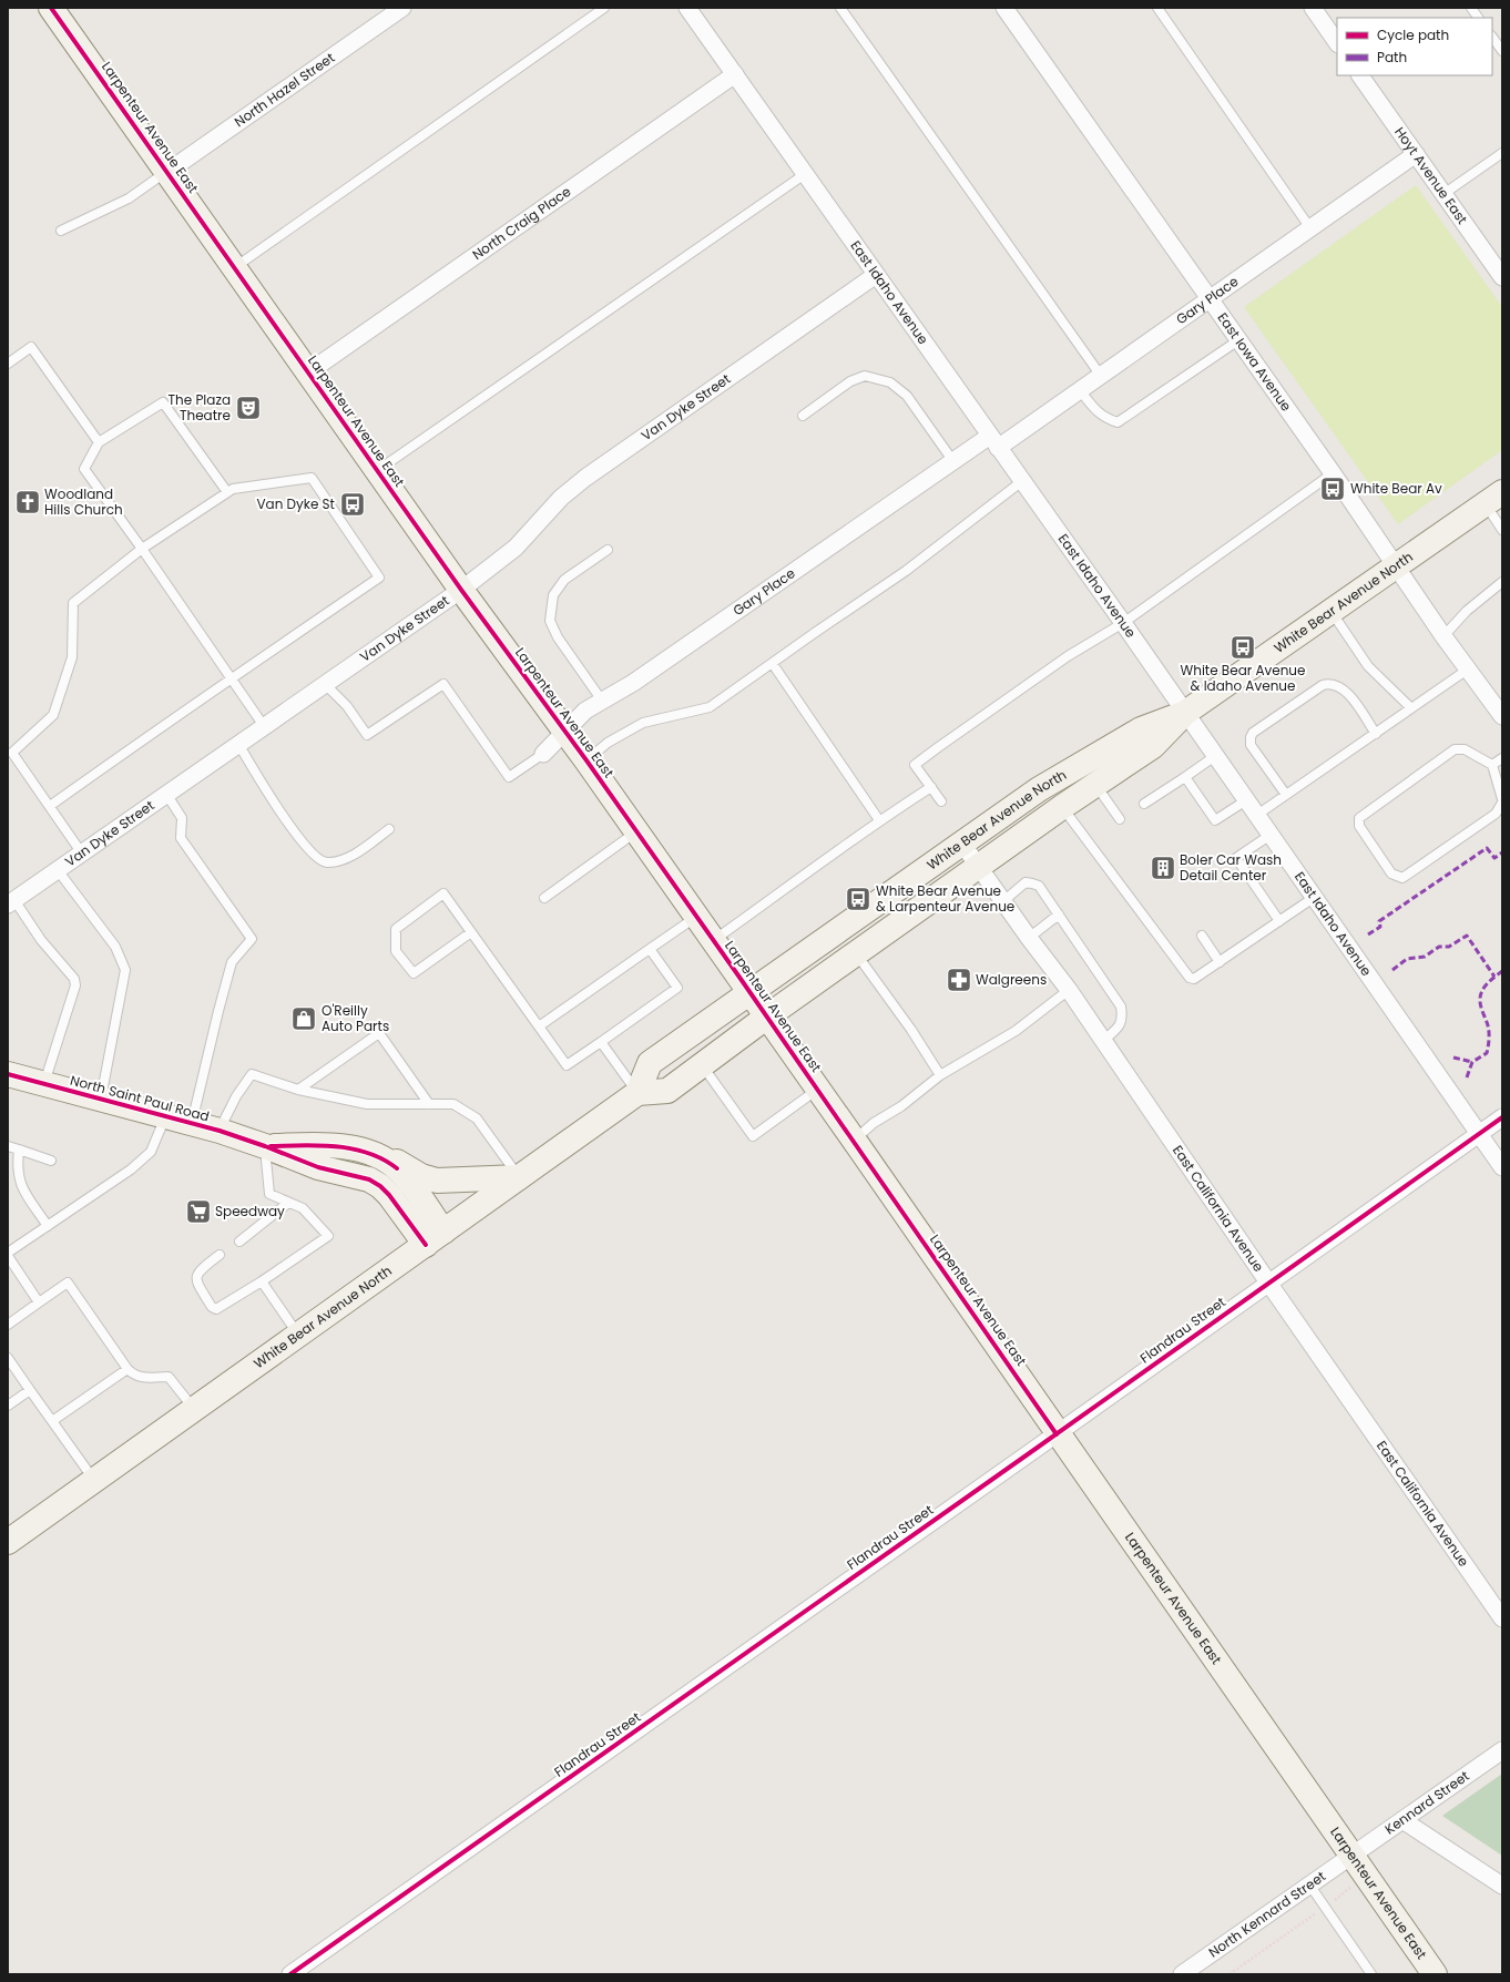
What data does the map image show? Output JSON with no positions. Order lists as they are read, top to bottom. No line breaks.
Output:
{"streets":{"street":["North Hazel Street","Larpenteur Avenue East","Hoyt Avenue East","North Craig Place","East Idaho Avenue","Gary Place","East Iowa Avenue","Van Dyke Street","White Bear Avenue North","North Saint Paul Road","East California Avenue","Flandrau Street","Kennard Street","North Kennard Street"]},"crossings":[["North Hazel Street","Larpenteur Avenue East"],["Larpenteur Avenue East","North Craig Place"],["Larpenteur Avenue East","Gary Place"],["Larpenteur Avenue East","Van Dyke Street"],["Larpenteur Avenue East","White Bear Avenue North"],["Larpenteur Avenue East","Flandrau Street"],["Larpenteur Avenue East","Kennard Street"],["Larpenteur Avenue East","North Kennard Street"],["Hoyt Avenue East","Gary Place"],["North Craig Place","East Idaho Avenue"],["East Idaho Avenue","Gary Place"],["East Idaho Avenue","Van Dyke Street"],["East Idaho Avenue","White Bear Avenue North"],["East Idaho Avenue","Flandrau Street"],["Gary Place","East Iowa Avenue"],["East Iowa Avenue","White Bear Avenue North"],["White Bear Avenue North","North Saint Paul Road"],["White Bear Avenue North","East California Avenue"],["East California Avenue","Flandrau Street"],["Kennard Street","North Kennard Street"]],"places":{"theatre":["The Plaza Theatre"],"bus stop":["White Bear Av","Van Dyke St","White Bear Avenue & Idaho Avenue","White Bear Avenue & Larpenteur Avenue"],"church":["Woodland Hills Church"],"building":["Boler Car Wash Detail Center"],"pharmacy":["Walgreens"],"shop":["O'Reilly Auto Parts"],"supermarket":["Speedway"]},"legend":["Cycle path","Path"]}
